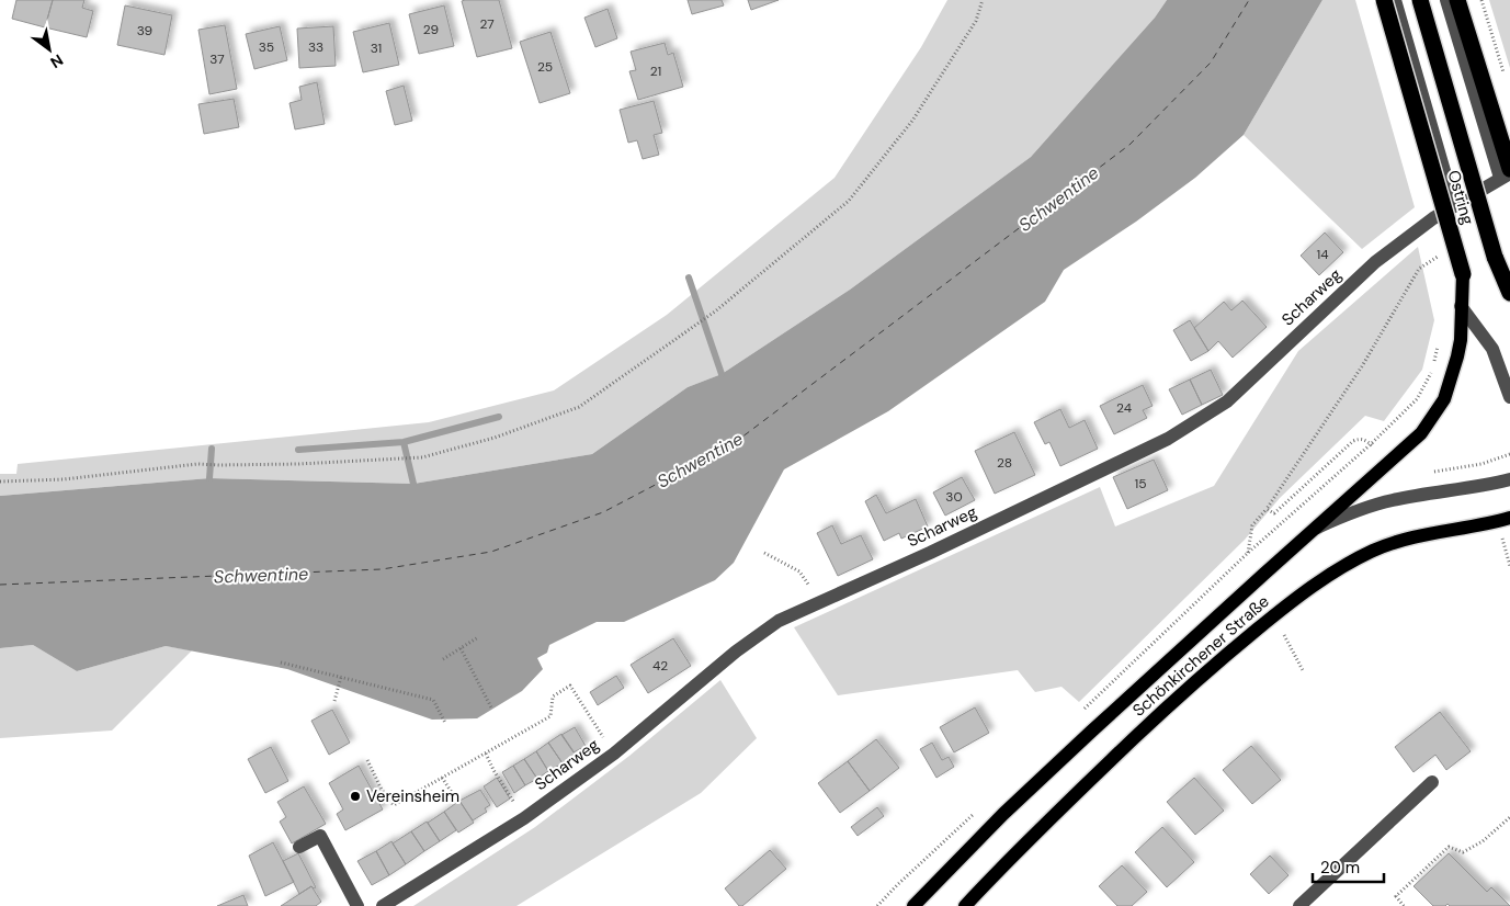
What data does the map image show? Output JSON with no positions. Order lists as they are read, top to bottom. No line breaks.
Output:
{"streets":{"highway":["Ostring"],"main road":["Schönkirchener Straße"],"street":["Scharweg"]},"crossings":[["Ostring","Schönkirchener Straße"]],"water":["Schwentine"],"places":["Vereinsheim"],"house_numbers":["27","29","39","35","33","31","37","25","21","14","24","28","15","30","42"],"scale_bar":"20 m","north":"bottom right"}
